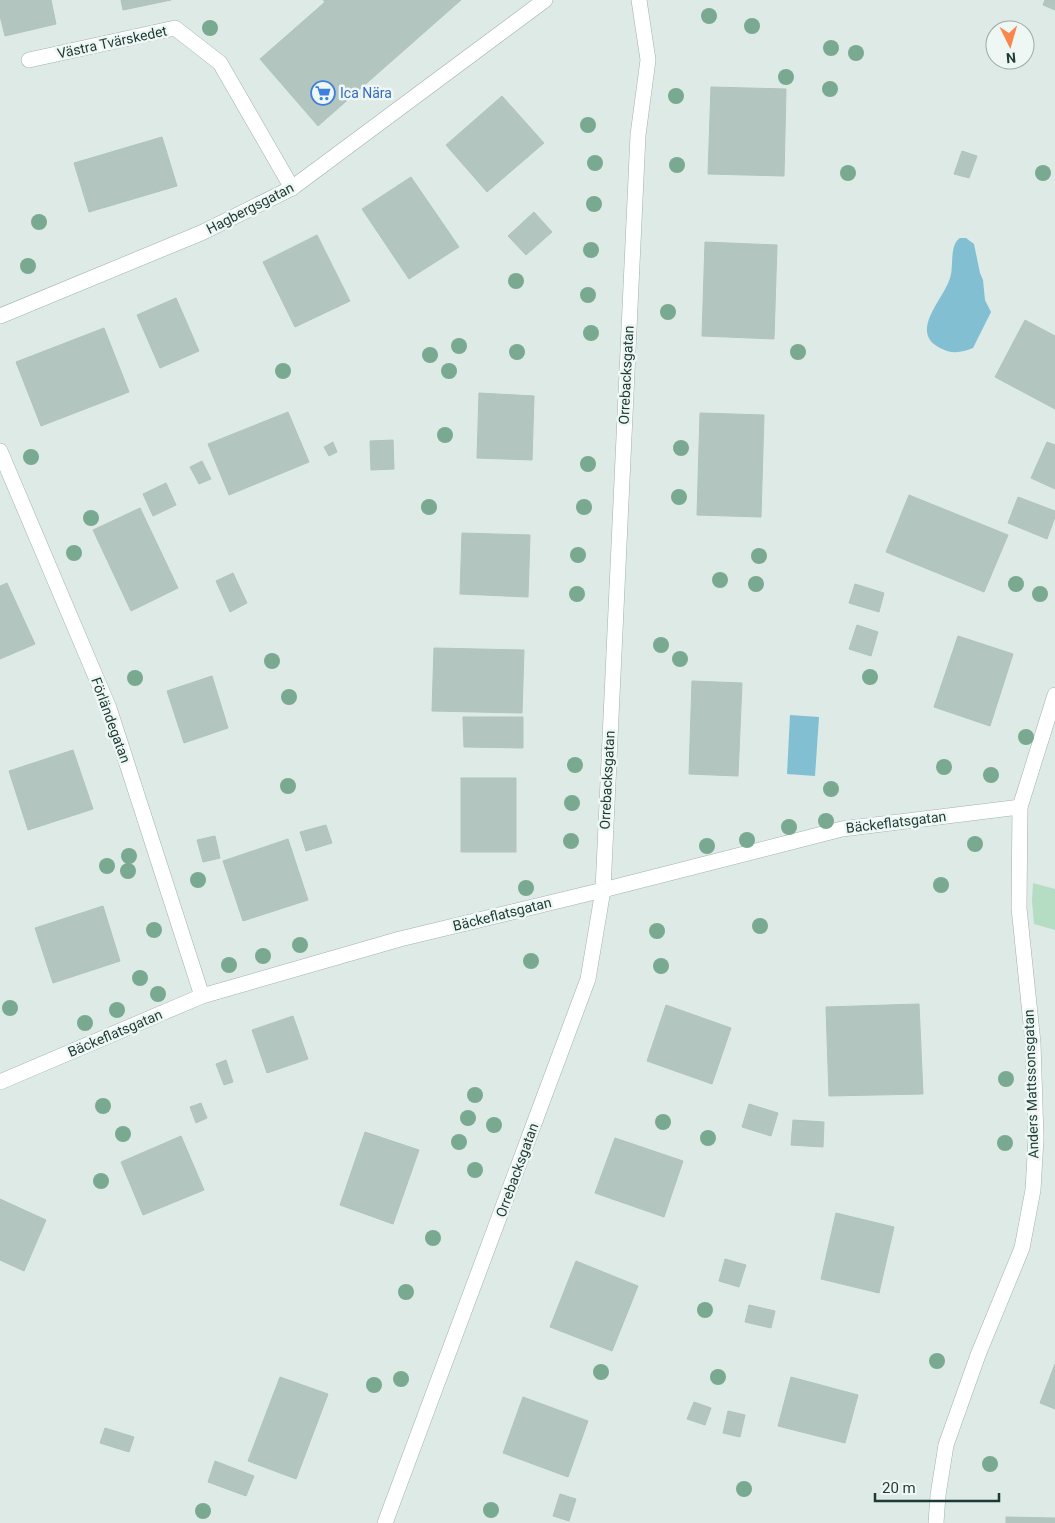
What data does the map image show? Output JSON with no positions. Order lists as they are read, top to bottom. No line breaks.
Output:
{"streets":{"street":["Västra Tvärskedet","Hagbergsgatan","Orrebacksgatan","Förländegatan","Bäckeflatsgatan","Anders Mattssonsgatan"]},"crossings":[["Västra Tvärskedet","Hagbergsgatan"],["Orrebacksgatan","Bäckeflatsgatan"],["Förländegatan","Bäckeflatsgatan"],["Bäckeflatsgatan","Anders Mattssonsgatan"]],"places":{"supermarket":["Ica Nära"]},"scale_bar":"20 m","north":"bottom"}
